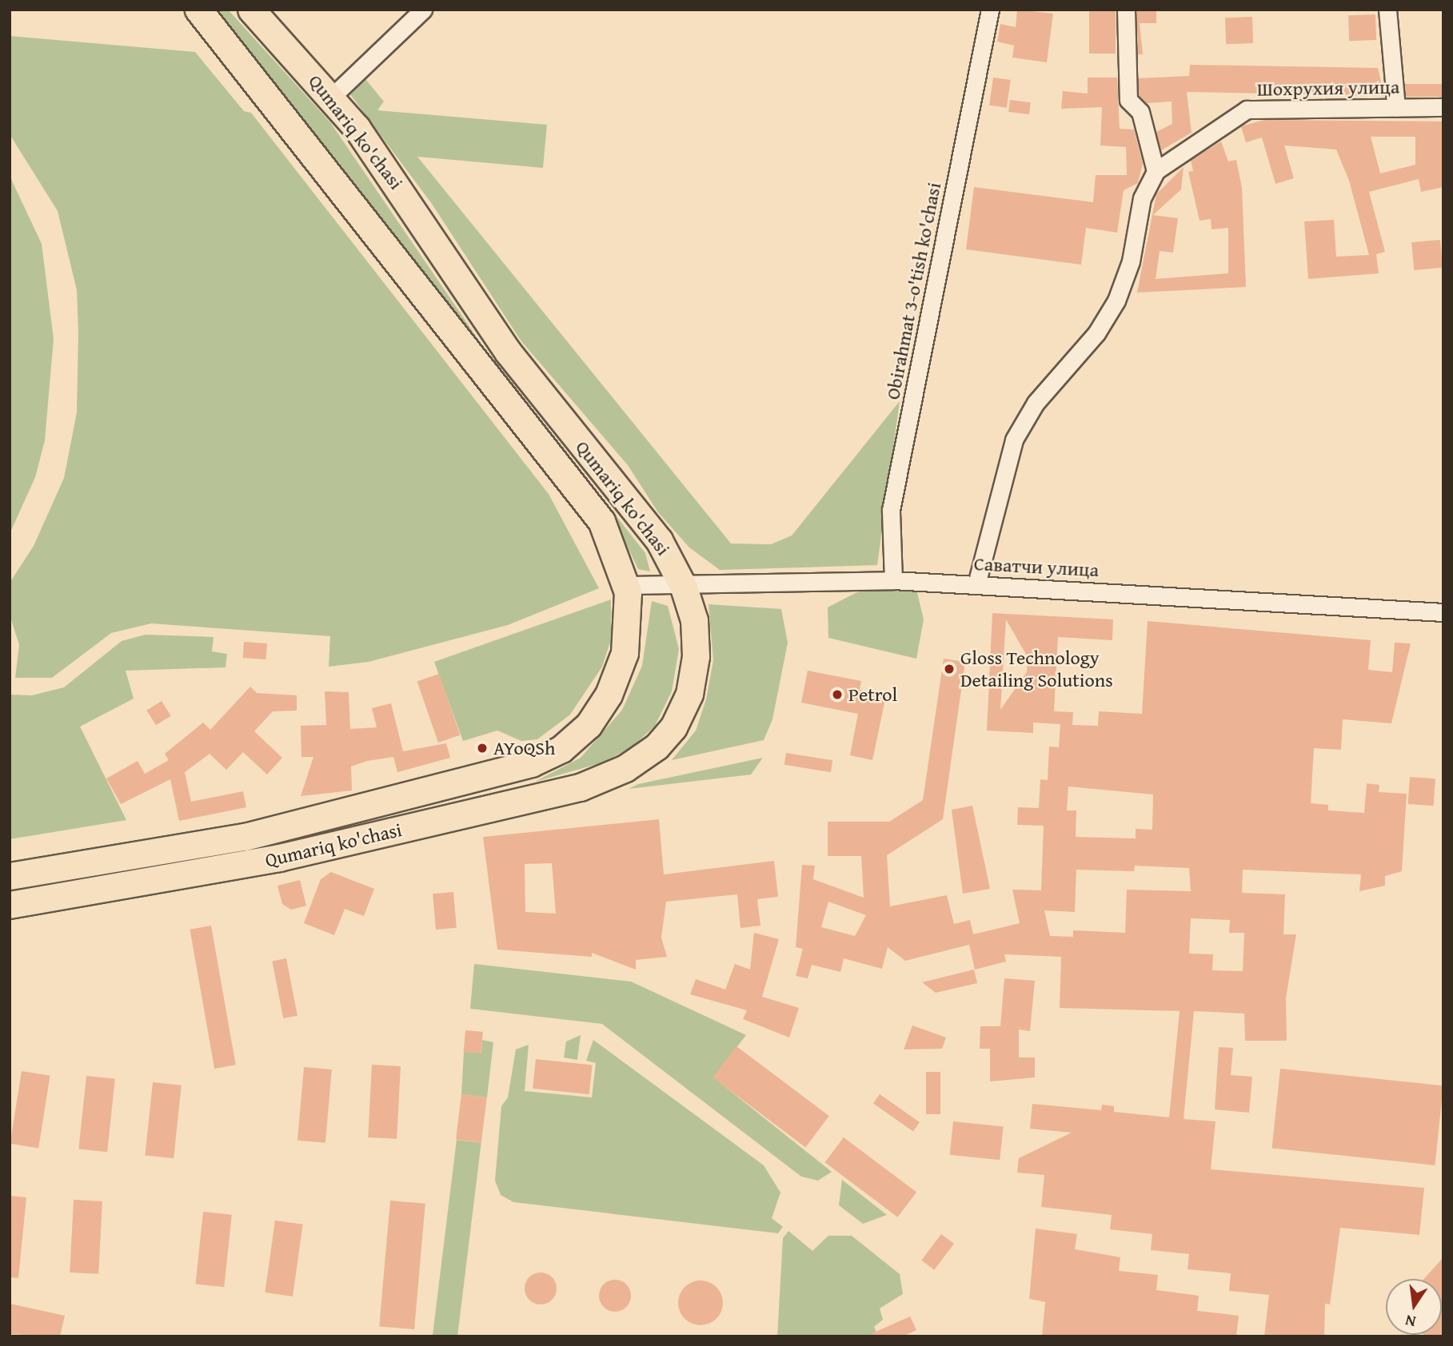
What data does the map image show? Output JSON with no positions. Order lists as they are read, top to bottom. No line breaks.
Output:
{"streets":{"main road":["Qumariq ko'chasi"],"street":["Шохрухия улица","Obirahmat 3-o'tish ko'chasi","Саватчи улица"]},"crossings":[["Шохрухия улица","Саватчи улица"],["Qumariq ko'chasi","Саватчи улица"],["Obirahmat 3-o'tish ko'chasi","Саватчи улица"]],"places":["Gloss Technology Detailing Solutions","Petrol","AYoQSh"],"north":"bottom"}
